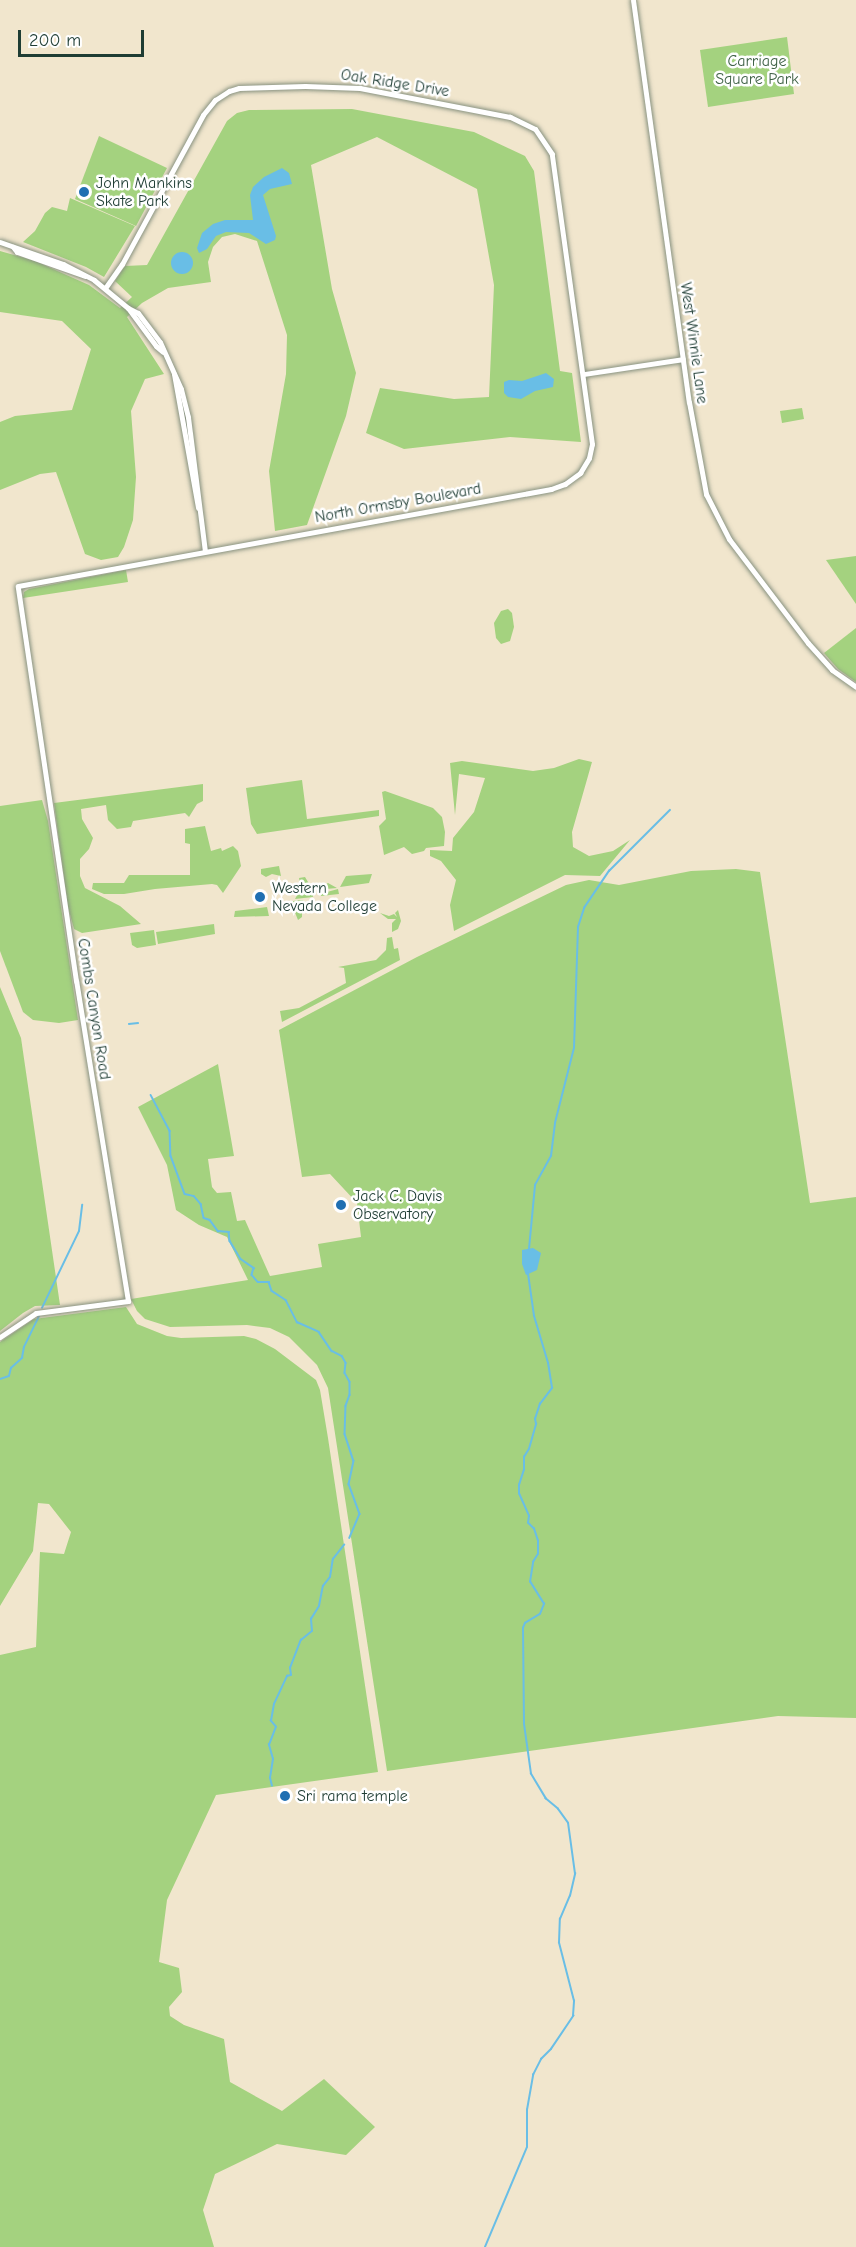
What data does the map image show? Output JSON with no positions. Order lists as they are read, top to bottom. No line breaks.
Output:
{"streets":{"street":["Oak Ridge Drive","West Winnie Lane","North Ormsby Boulevard","Combs Canyon Road"]},"crossings":[["Oak Ridge Drive","North Ormsby Boulevard"],["North Ormsby Boulevard","Combs Canyon Road"]],"parks":["Carriage Square Park"],"places":["John Mankins Skate Park","Western Nevada College","Jack C. Davis Observatory","Sri rama temple"],"scale_bar":"200 m"}
